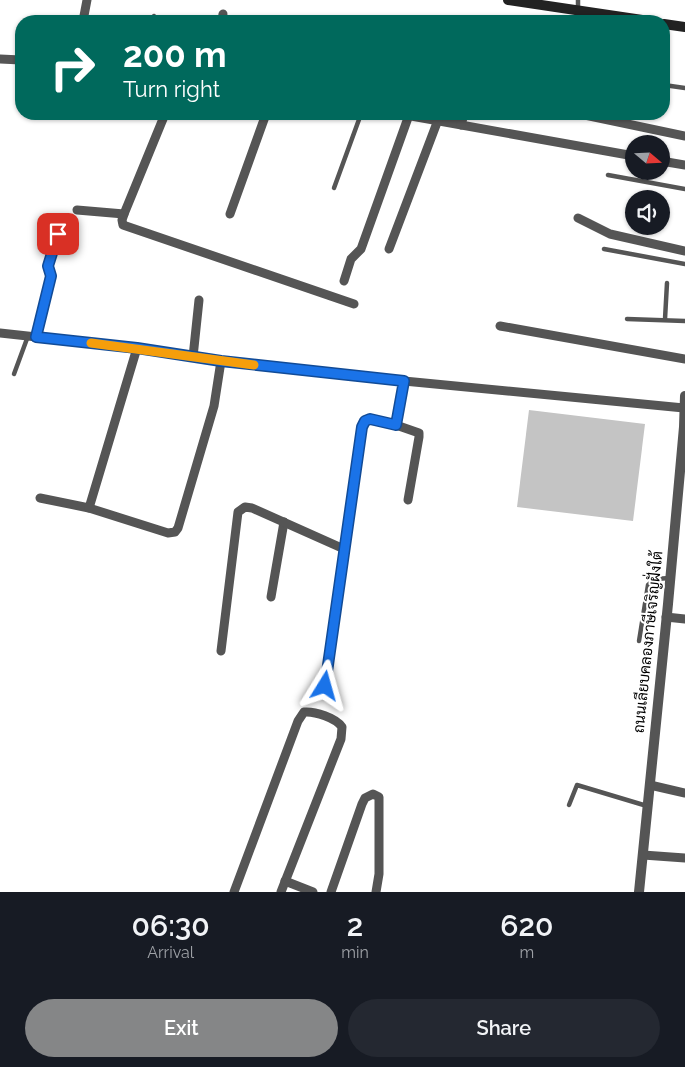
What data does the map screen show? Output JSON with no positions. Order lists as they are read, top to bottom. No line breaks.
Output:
{"streets":{"street":["ถนนเลียบคลองภาษีเจริญฝั่งใต้"]},"north":"right","page":{"turn":["200 m","Turn right"],"eta":["06:30","Arrival","2","min","620","m"],"buttons":["Exit","Share"]}}
